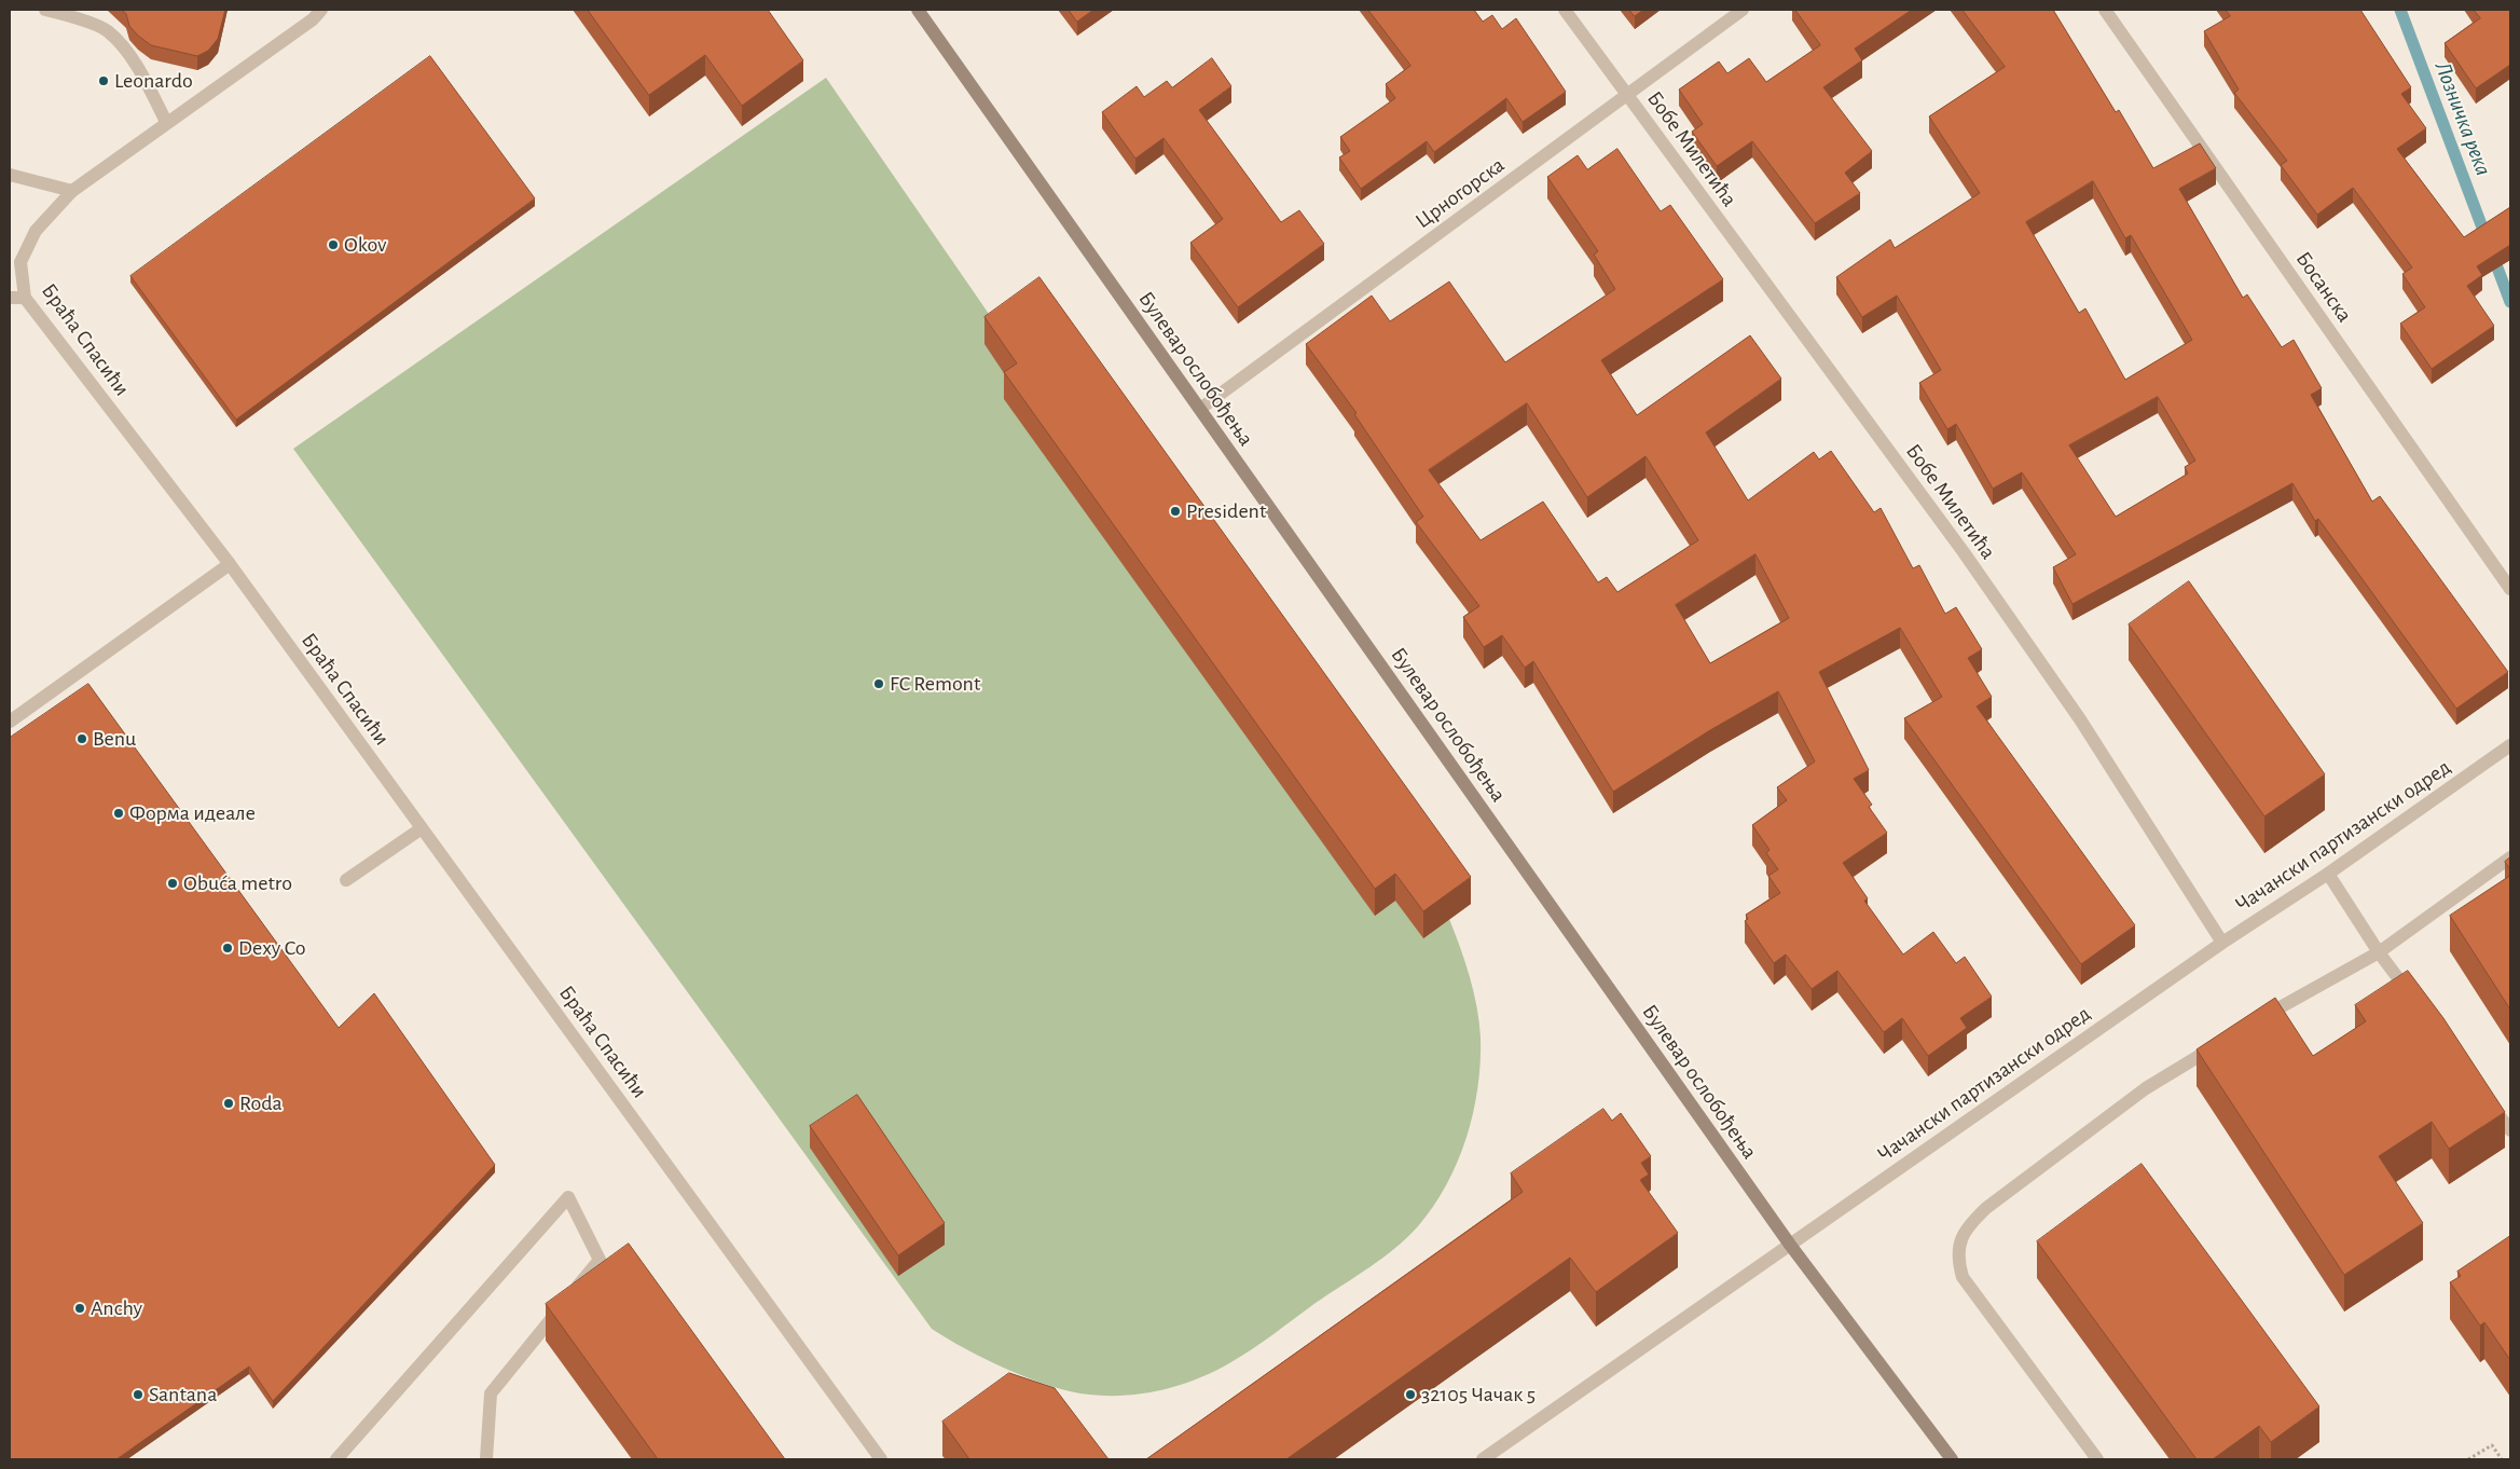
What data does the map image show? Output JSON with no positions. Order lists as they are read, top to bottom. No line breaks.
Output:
{"streets":{"main road":["Булевар ослобођења"],"street":["Бобе Милетића","Црногорска","Босанска","Браћа Спасићи","Чачански партизански одред"]},"crossings":[["Бобе Милетића","Црногорска"],["Бобе Милетића","Чачански партизански одред"],["Црногорска","Булевар ослобођења"],["Булевар ослобођења","Чачански партизански одред"]],"water":["Лозничка река"],"places":["Leonardo","Okov","President","FC Remont","Benu","Форма идеале","Obuća metro","Dexy Co","Roda","Anchy","Santana","32105 Чачак 5"]}
